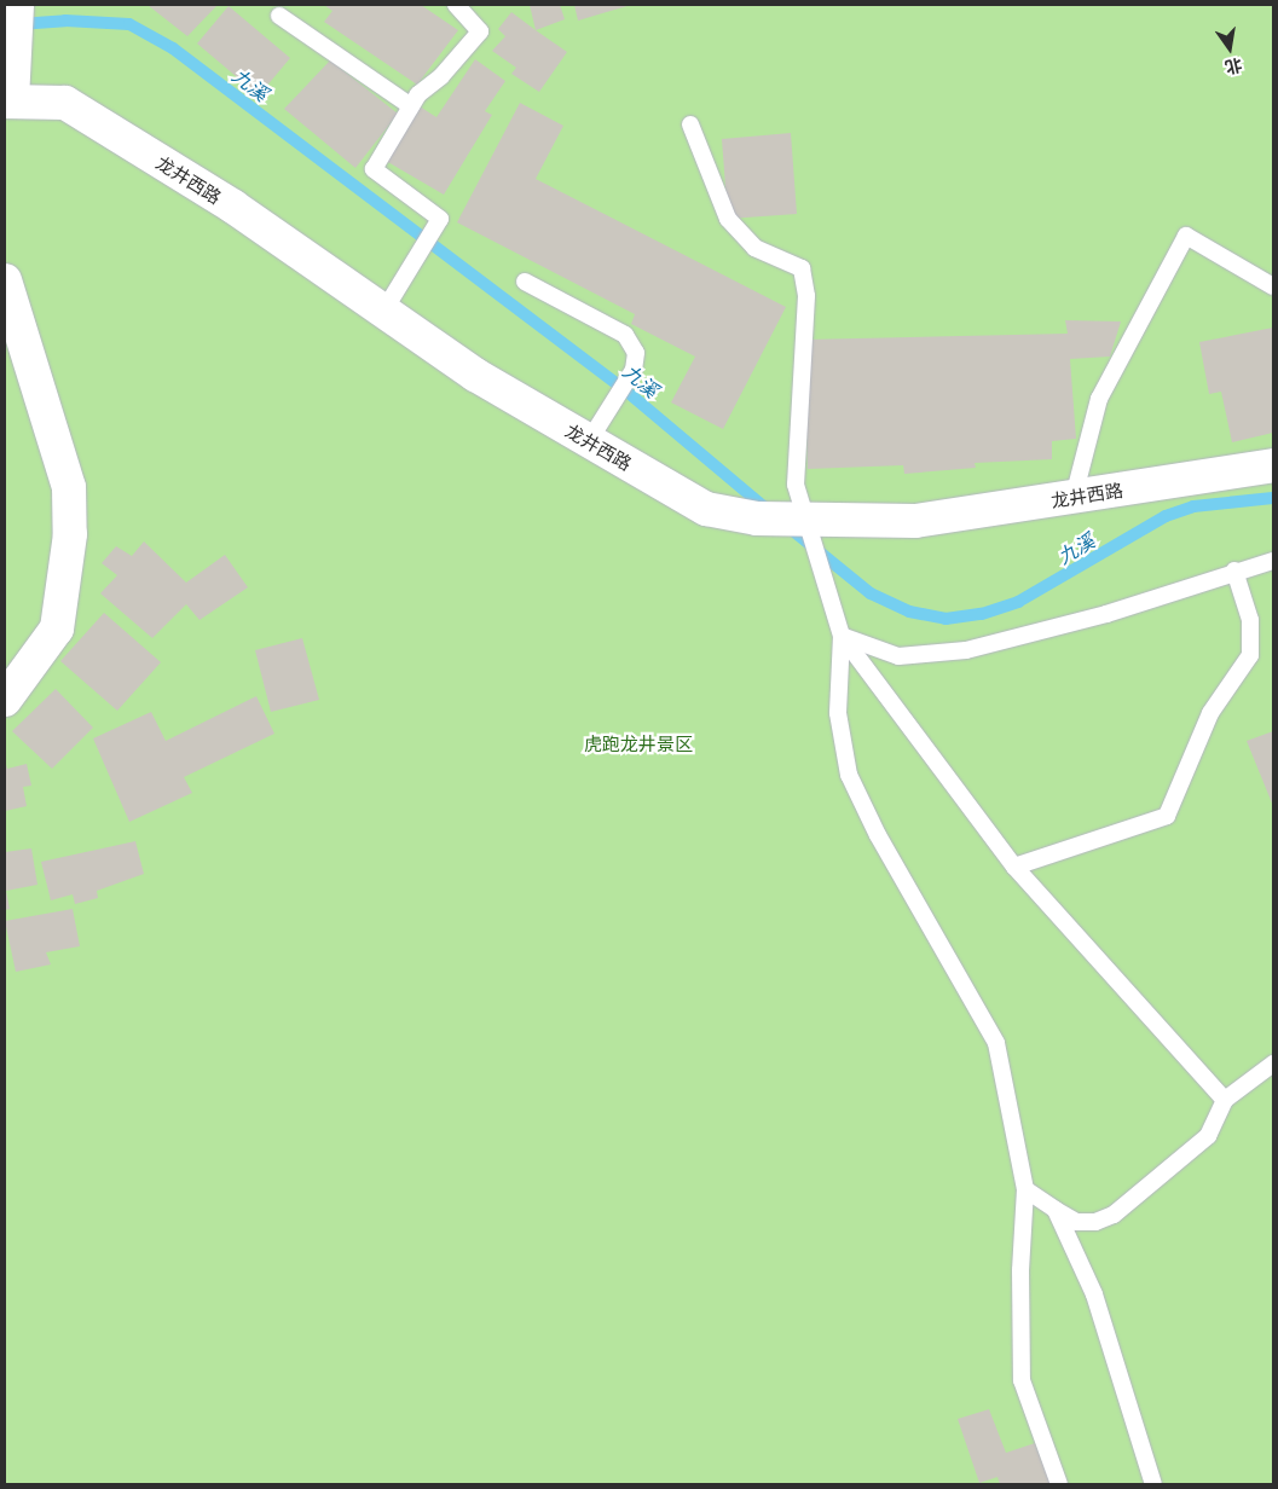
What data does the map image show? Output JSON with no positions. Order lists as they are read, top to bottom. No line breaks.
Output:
{"streets":{"street":["龙井西路"]},"water":["九溪"],"parks":["虎跑龙井景区"],"north":"bottom"}
